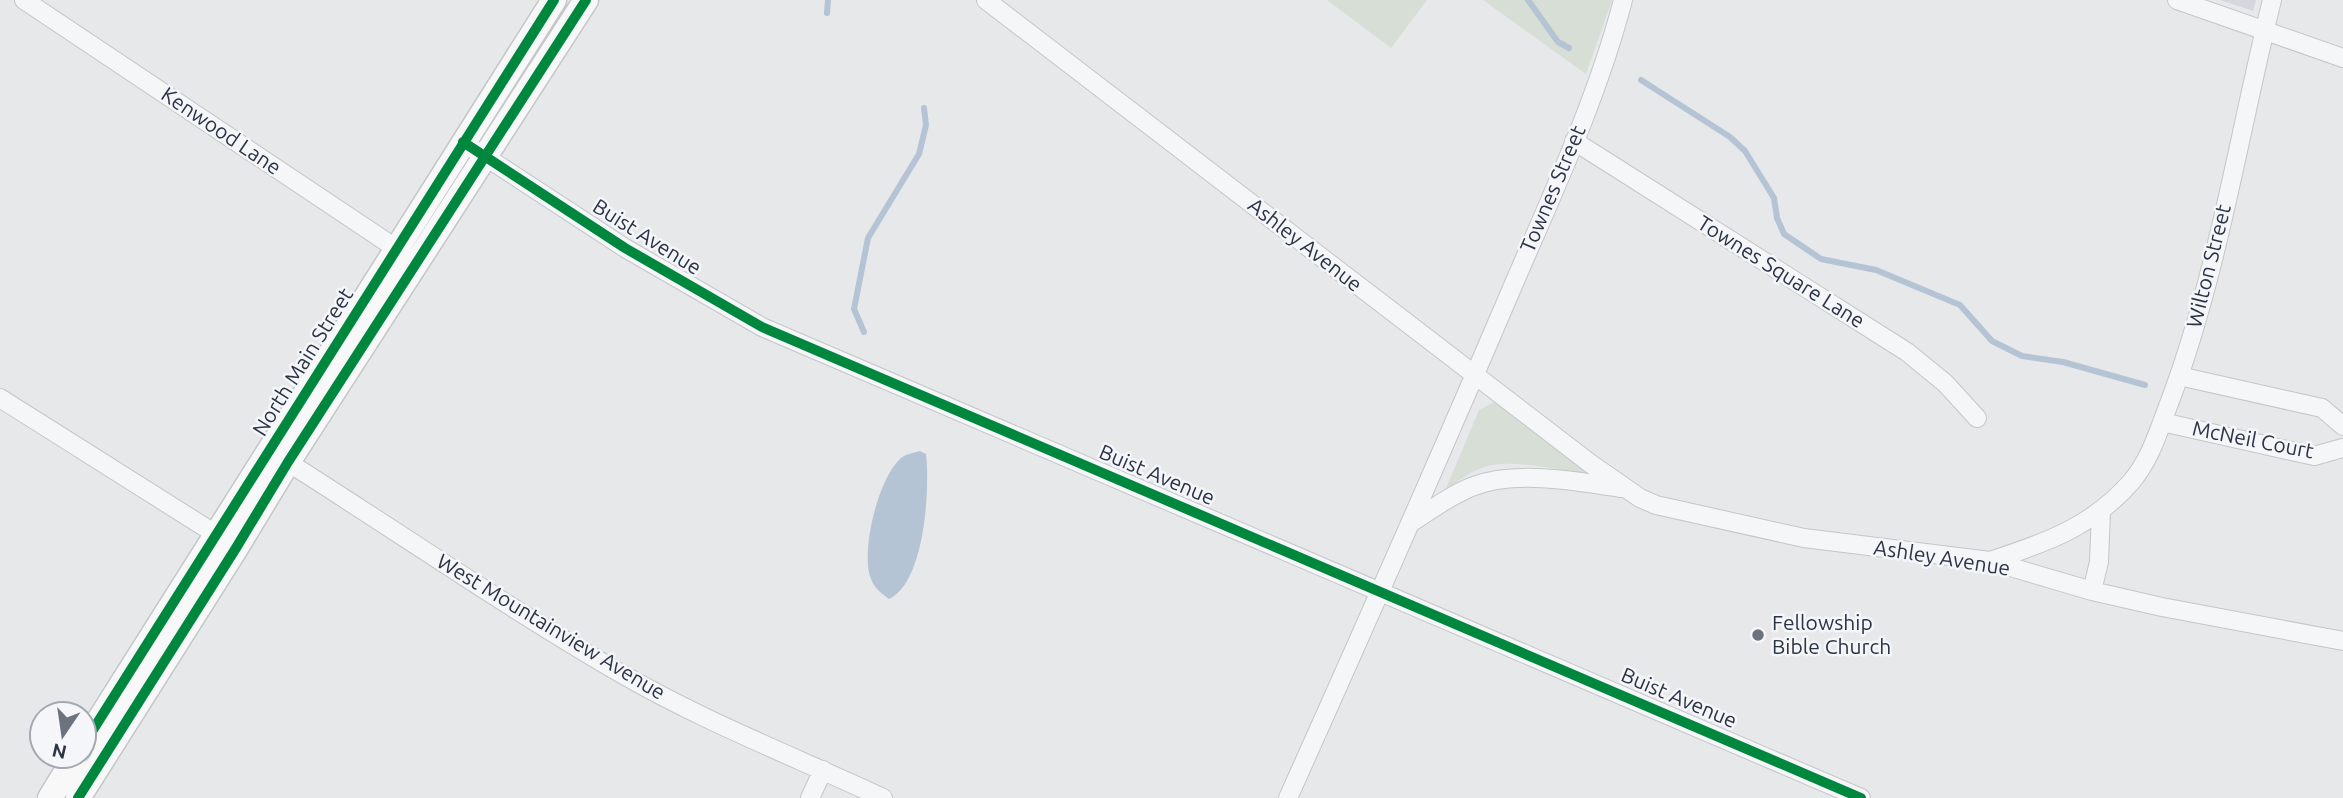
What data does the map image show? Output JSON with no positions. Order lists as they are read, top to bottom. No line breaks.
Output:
{"streets":{"street":["Kenwood Lane","Townes Street","Buist Avenue","Ashley Avenue","Wilton Street","Townes Square Lane","North Main Street","McNeil Court","West Mountainview Avenue"]},"crossings":[["Kenwood Lane","North Main Street"],["Townes Street","Buist Avenue"],["Townes Street","Ashley Avenue"],["Townes Street","Townes Square Lane"],["Buist Avenue","North Main Street"],["Ashley Avenue","Wilton Street"],["Wilton Street","McNeil Court"],["North Main Street","West Mountainview Avenue"]],"places":["Fellowship Bible Church"],"north":"bottom"}
